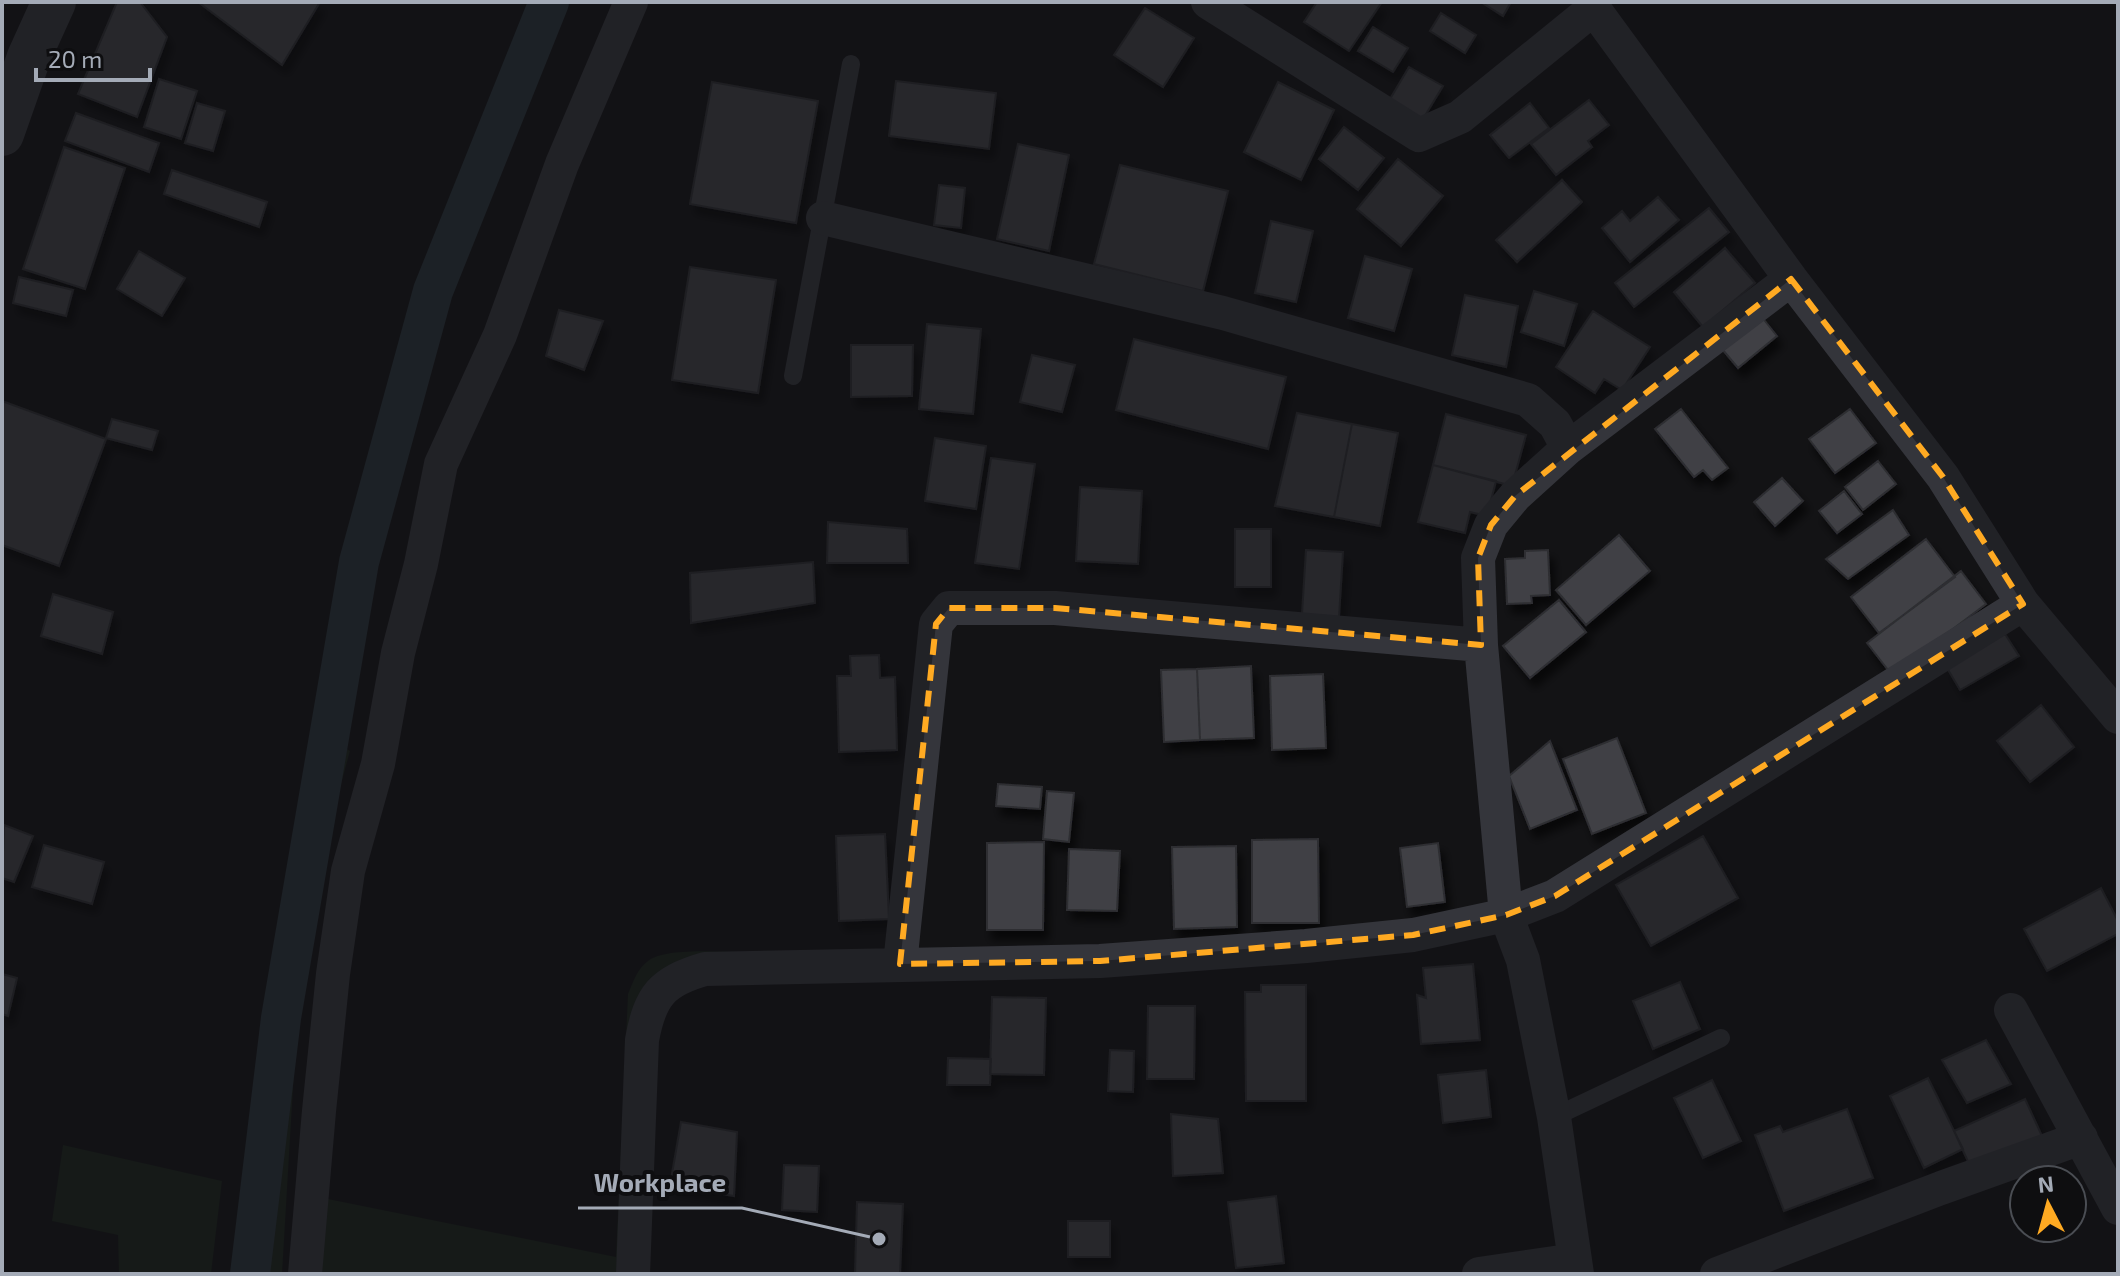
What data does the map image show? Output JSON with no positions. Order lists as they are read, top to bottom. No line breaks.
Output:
{"places":["Workplace"],"scale_bar":"20 m","north":"top"}
